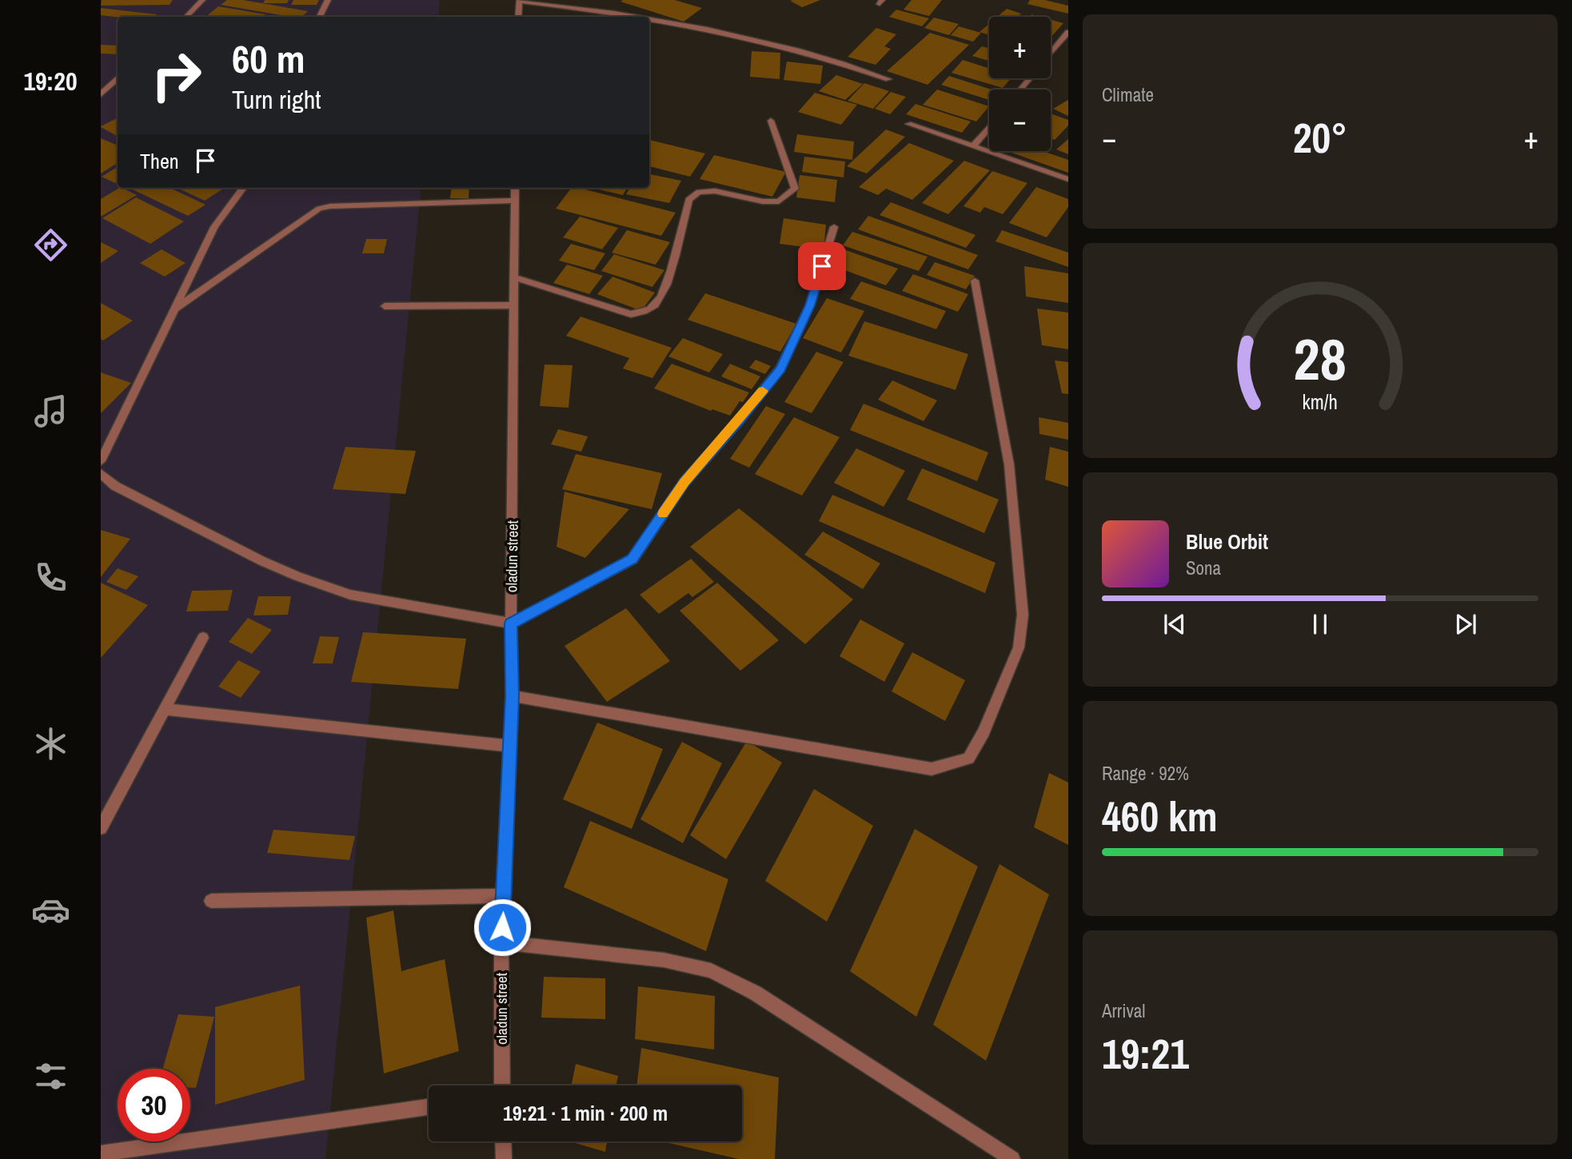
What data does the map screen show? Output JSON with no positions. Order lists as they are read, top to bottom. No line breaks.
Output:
{"streets":{"street":["oladun street"]},"page":{"tabs":"19:20","tile":["Climate",["Range · 92%","460 km"],["Arrival","19:21"]],"map_buttons":["+","−"],"turn":["60 m","Turn right"],"heat":["−","20°","+"],"then":"Then","song":["Blue Orbit","Sona"],"limit":"30","trip":"19:21 · 1 min · 200 m","gauge":["28","km/h"]}}
